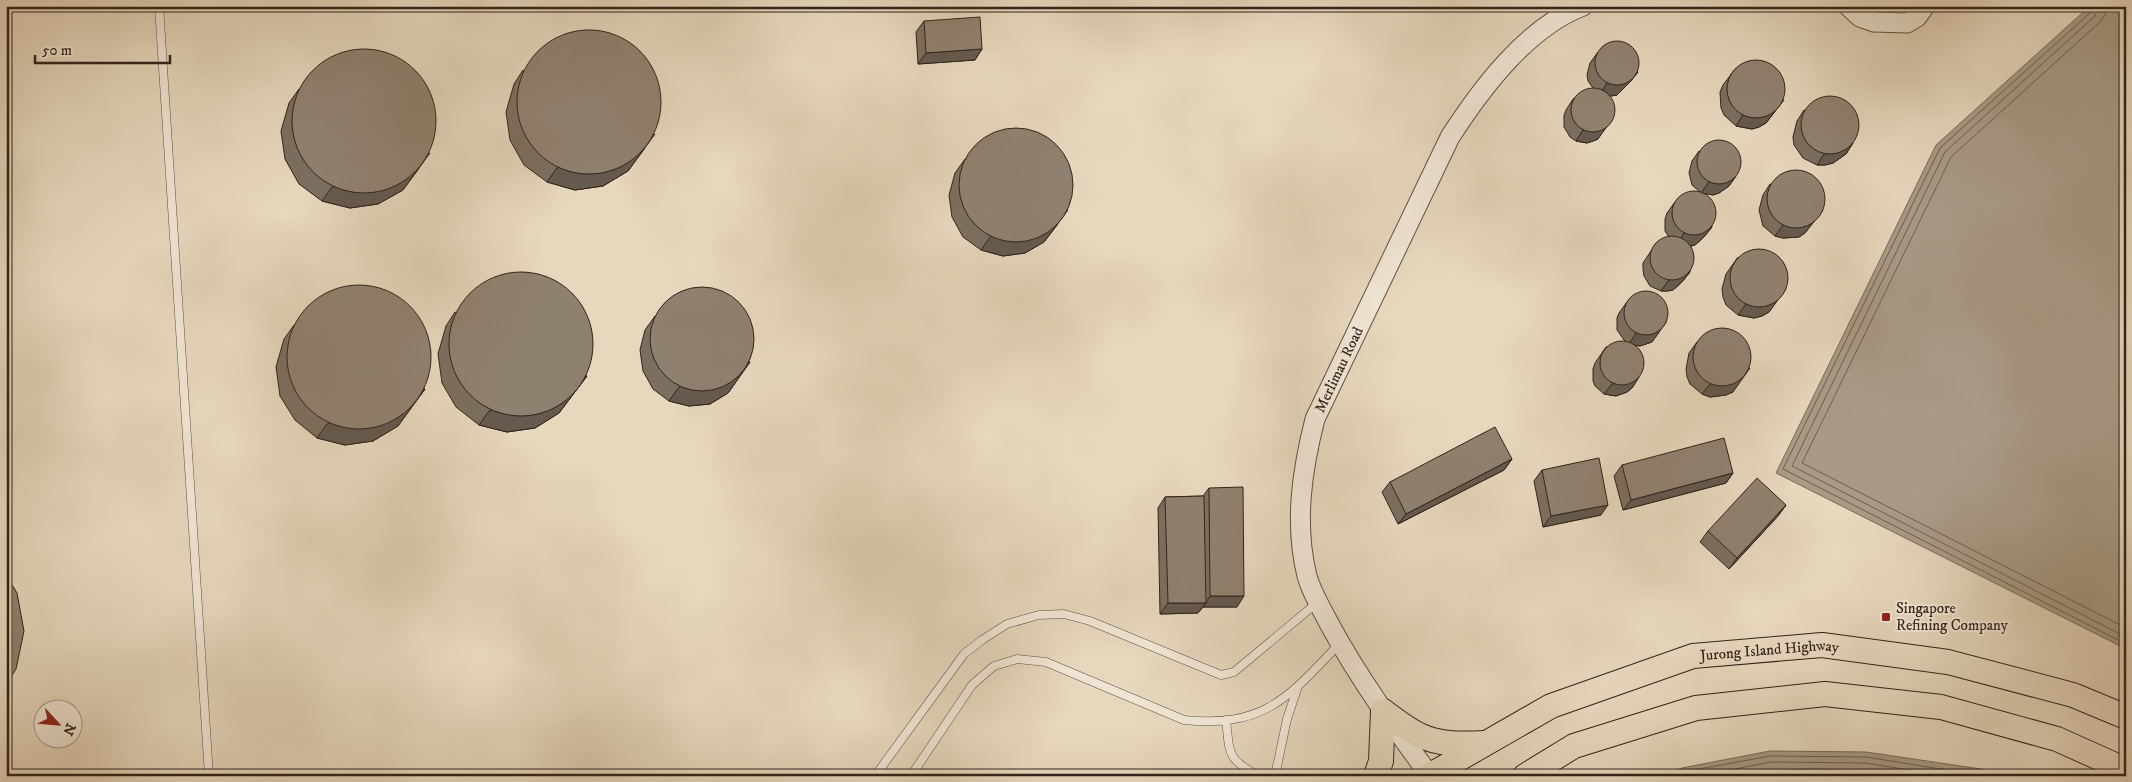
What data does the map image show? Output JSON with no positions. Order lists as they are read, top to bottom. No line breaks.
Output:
{"streets":{"main road":["Jurong Island Highway"],"street":["Merlimau Road"]},"crossings":[["Merlimau Road","Jurong Island Highway"]],"places":{"transit":["Singapore Refining Company"]},"scale_bar":"50 m","north":"bottom right"}
